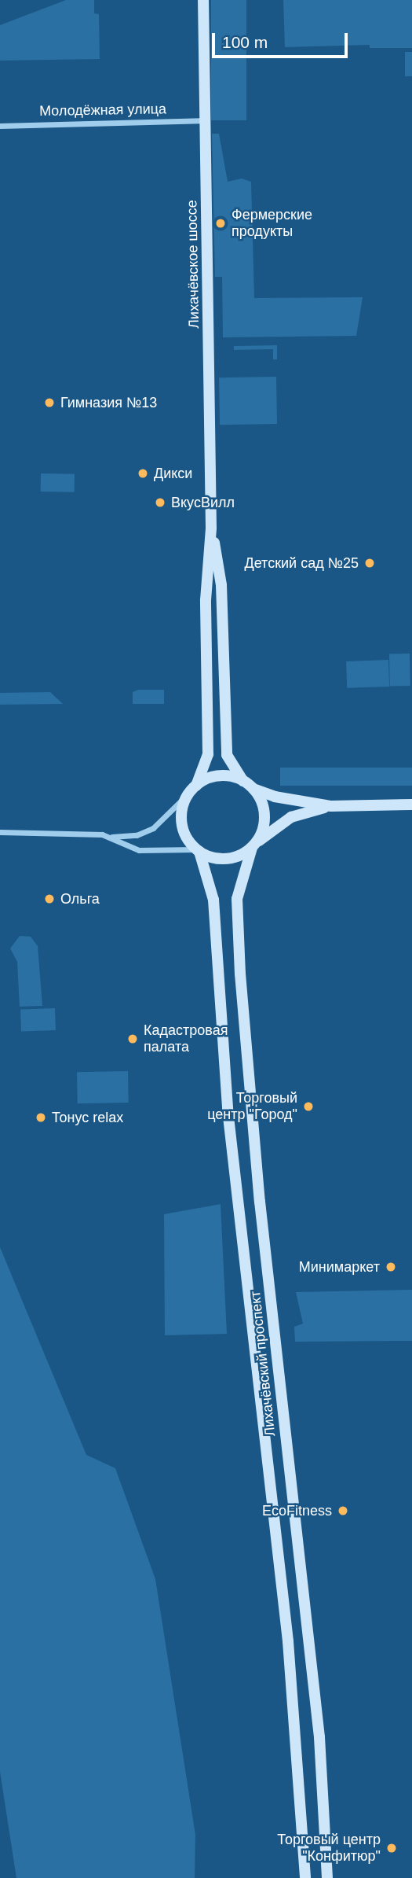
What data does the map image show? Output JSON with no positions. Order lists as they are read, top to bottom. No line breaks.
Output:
{"streets":{"main road":["Лихачёвское шоссе","Лихачёвский проспект"],"street":["Молодёжная улица"]},"crossings":[["Молодёжная улица","Лихачёвское шоссе"],["Лихачёвское шоссе","Лихачёвский проспект"]],"places":["Фермерские продукты","Гимназия №13","Дикси","ВкусВилл","Детский сад №25","Ольга","Кадастровая палата","Торговый центр \"Город\"","Тонус relax","Минимаркет","EcoFitness","Торговый центр \"Конфитюр\""],"scale_bar":"100 m"}
